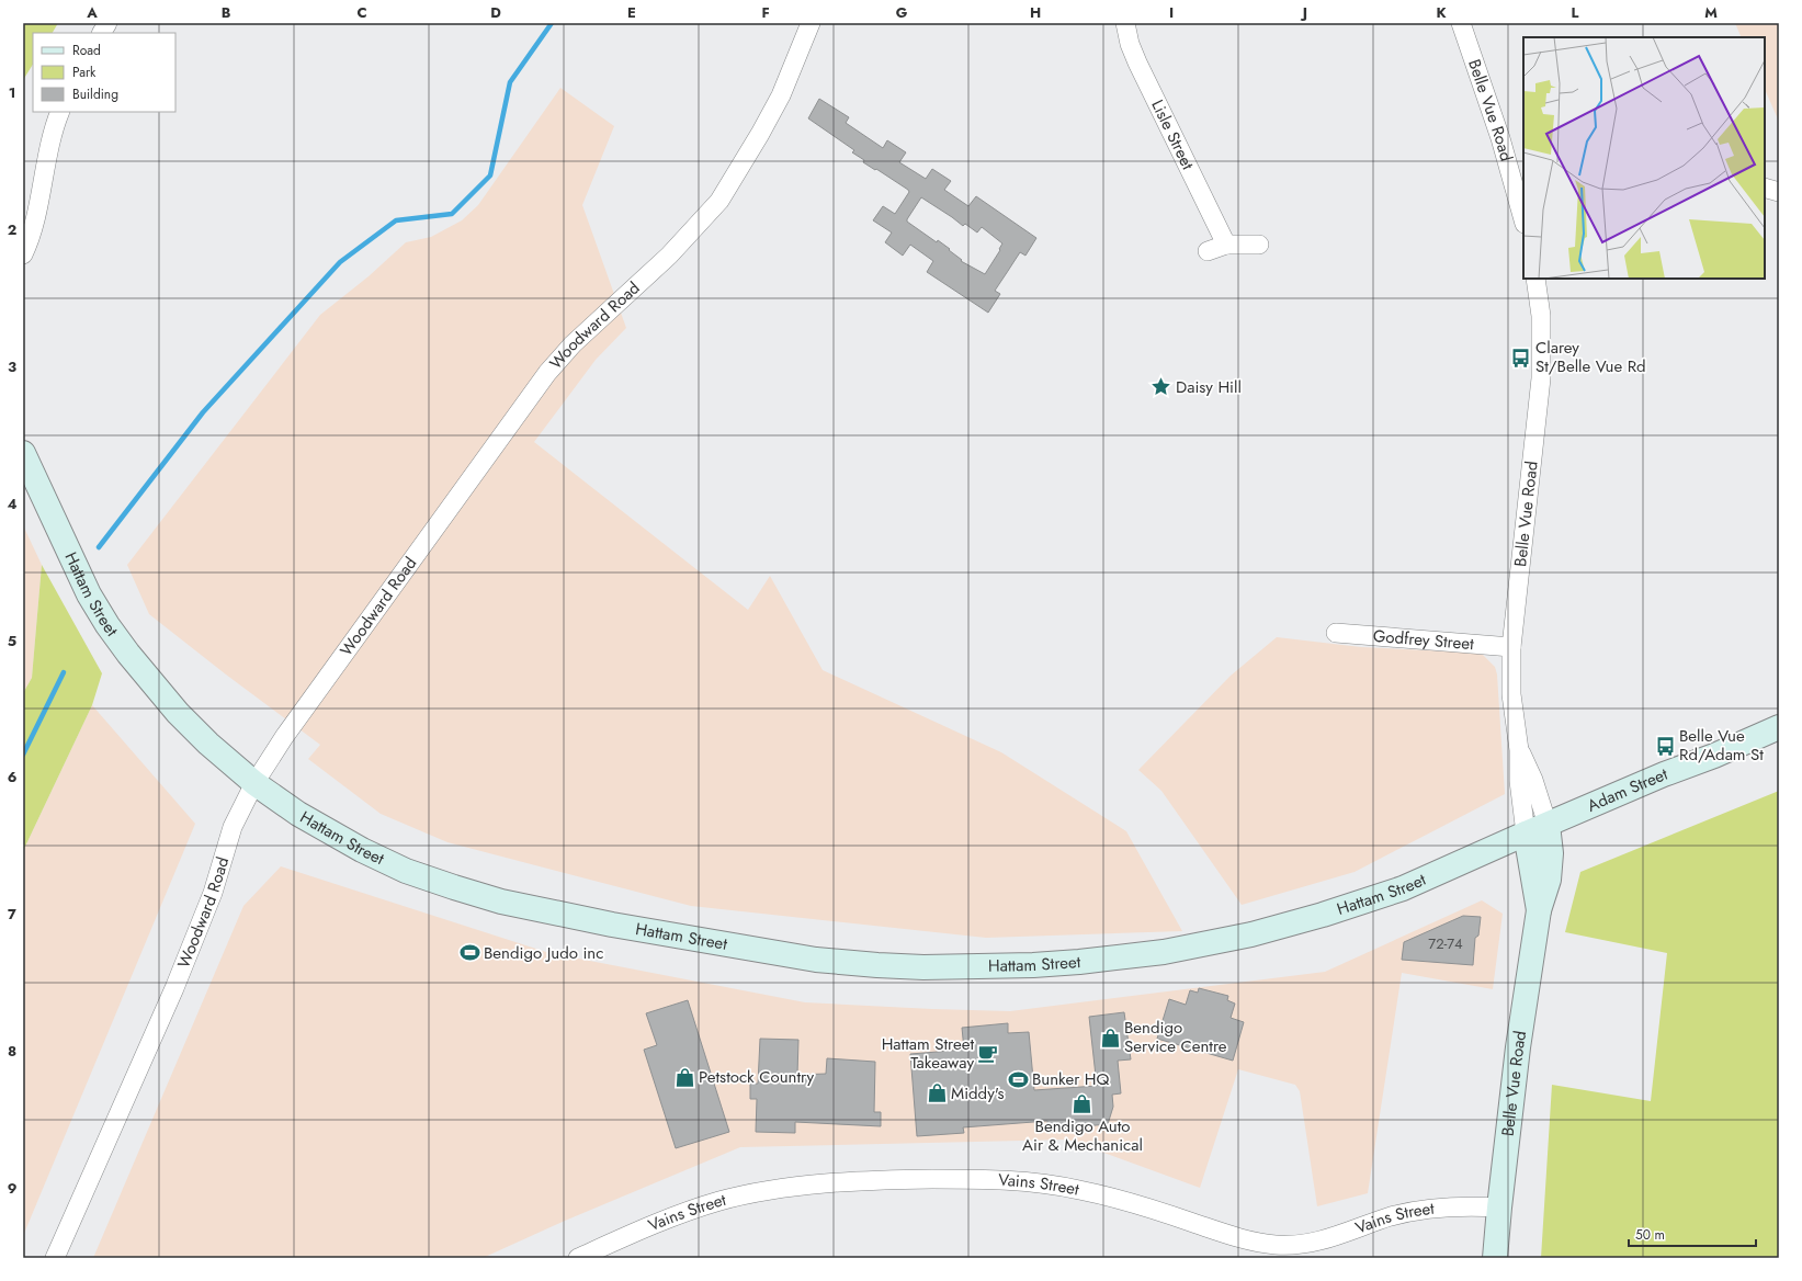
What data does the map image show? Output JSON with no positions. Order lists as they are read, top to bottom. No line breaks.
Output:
{"streets":{"main road":["Belle Vue Road","Hattam Street","Adam Street"],"street":["Lisle Street","Woodward Road","Godfrey Street","Vains Street"]},"crossings":[["Belle Vue Road","Hattam Street"],["Belle Vue Road","Godfrey Street"],["Belle Vue Road","Adam Street"],["Belle Vue Road","Vains Street"],["Woodward Road","Hattam Street"],["Hattam Street","Adam Street"]],"places":{"bus stop":["Clarey St/Belle Vue Rd","Belle Vue Rd/Adam St"],"place":["Daisy Hill"],"sports":["Bendigo Judo inc","Bunker HQ"],"shop":["Bendigo Service Centre","Petstock Country","Middy's","Bendigo Auto Air & Mechanical"],"cafe":["Hattam Street Takeaway"]},"house_numbers":["72-74"],"legend":["Road","Park","Building"],"scale_bar":"50 m","grid":{"columns":["A","B","C","D","E","F","G","H","I","J","K","L","M"],"rows":["1","2","3","4","5","6","7","8","9"]}}
